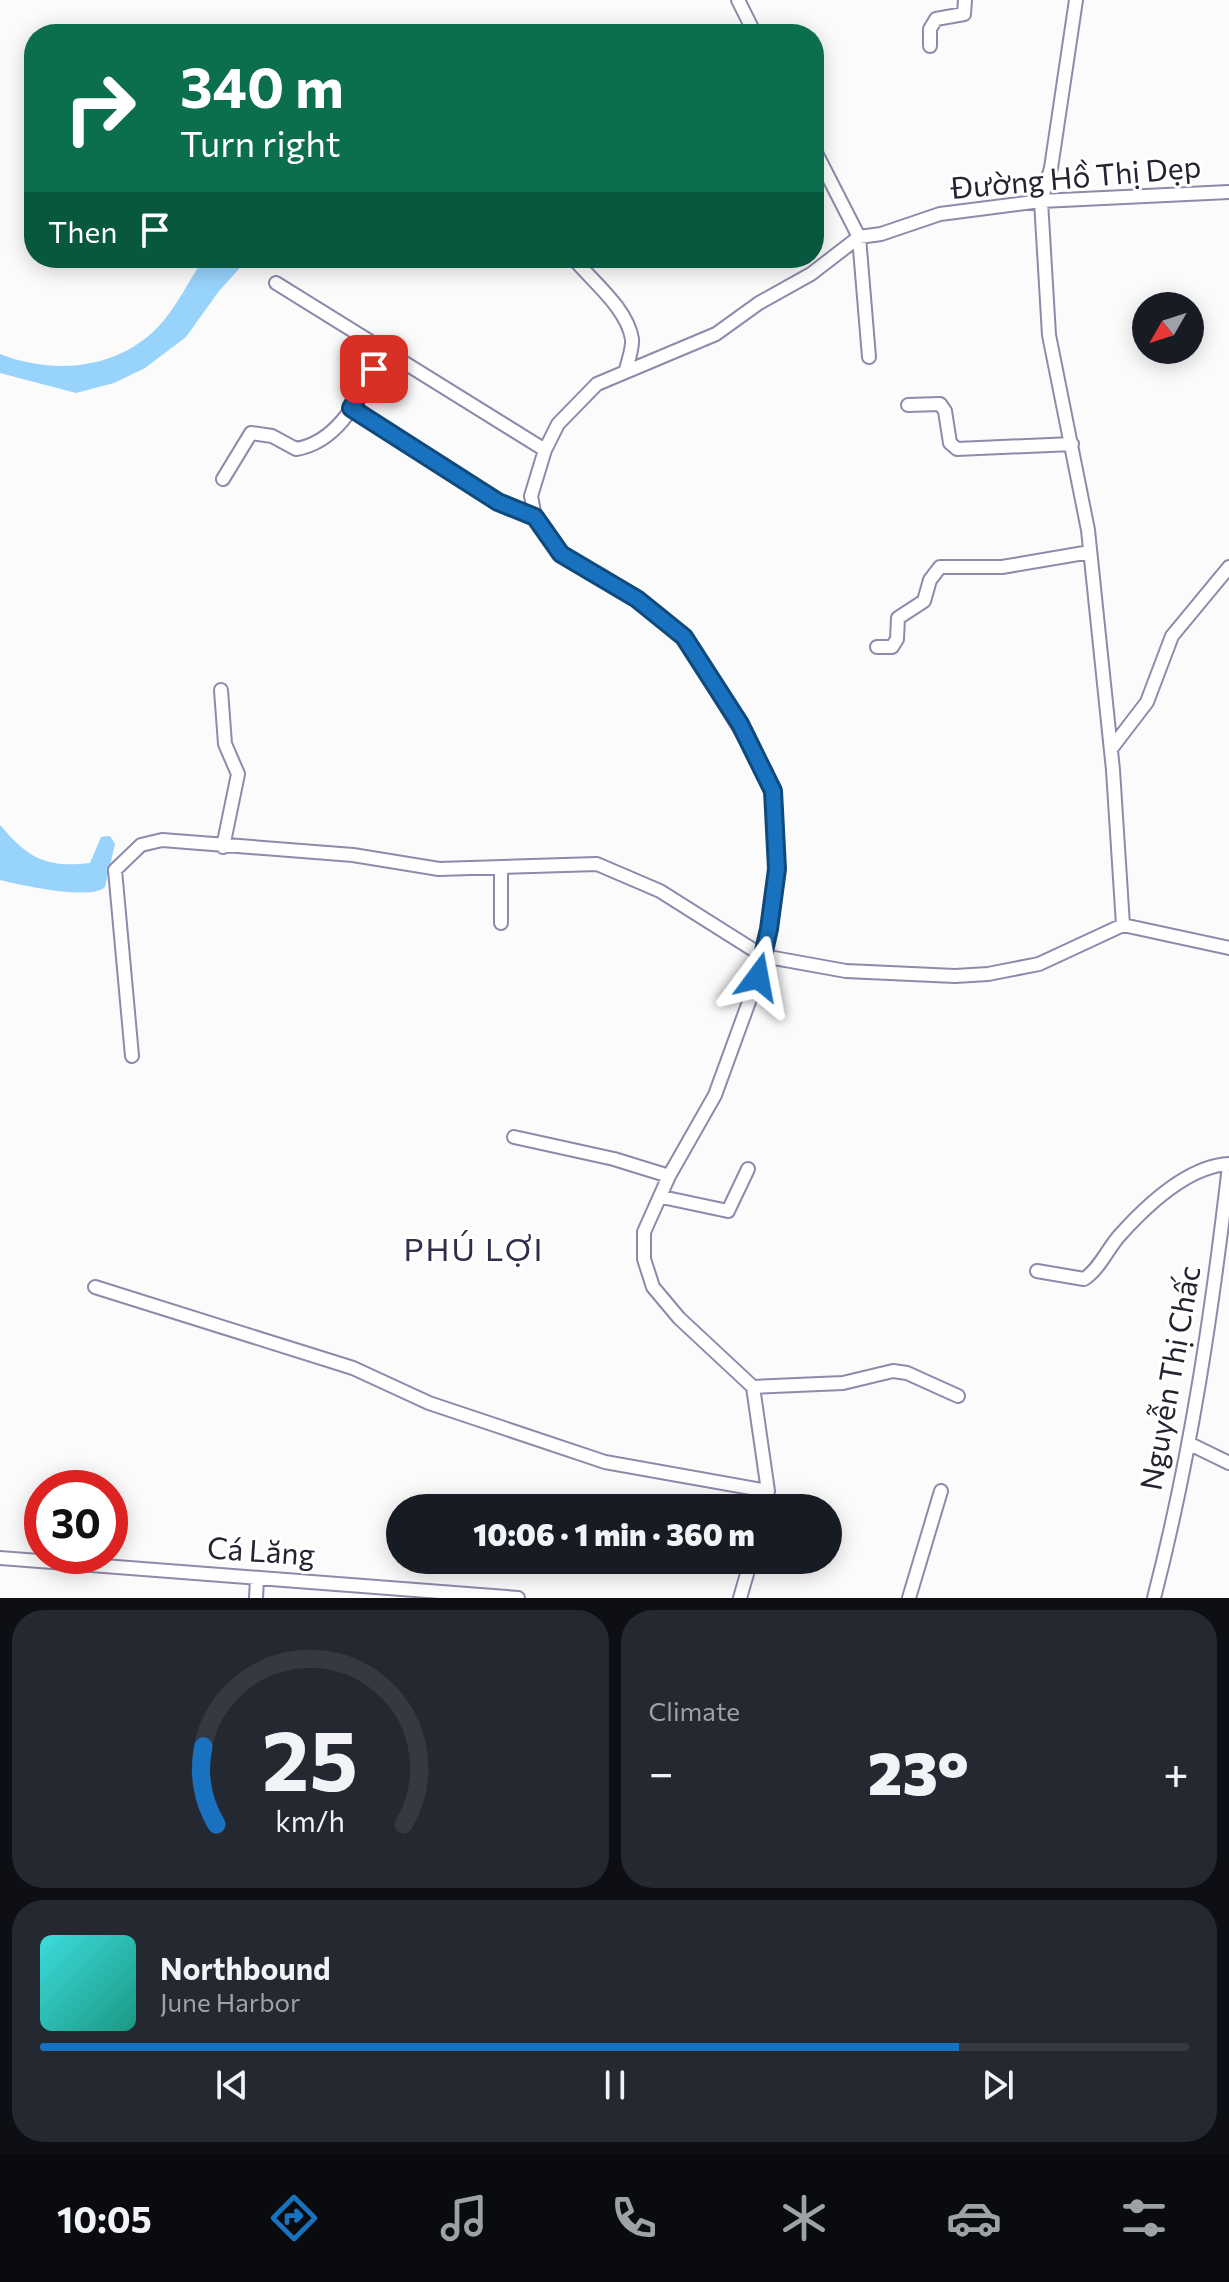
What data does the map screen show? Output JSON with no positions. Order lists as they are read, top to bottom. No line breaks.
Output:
{"streets":{"street":["Đường Hồ Thị Dẹp","Nguyễn Thị Chấc","Cá Lăng"]},"districts":["PHÚ LỢI"],"north":"bottom left","page":{"turn":["340 m","Turn right"],"then":"Then","limit":"30","trip":"10:06 · 1 min · 360 m","tile":"Climate","heat":["−","23°","+"],"song":["Northbound","June Harbor"],"tabs":"10:05","gauge":["25","km/h"]}}
